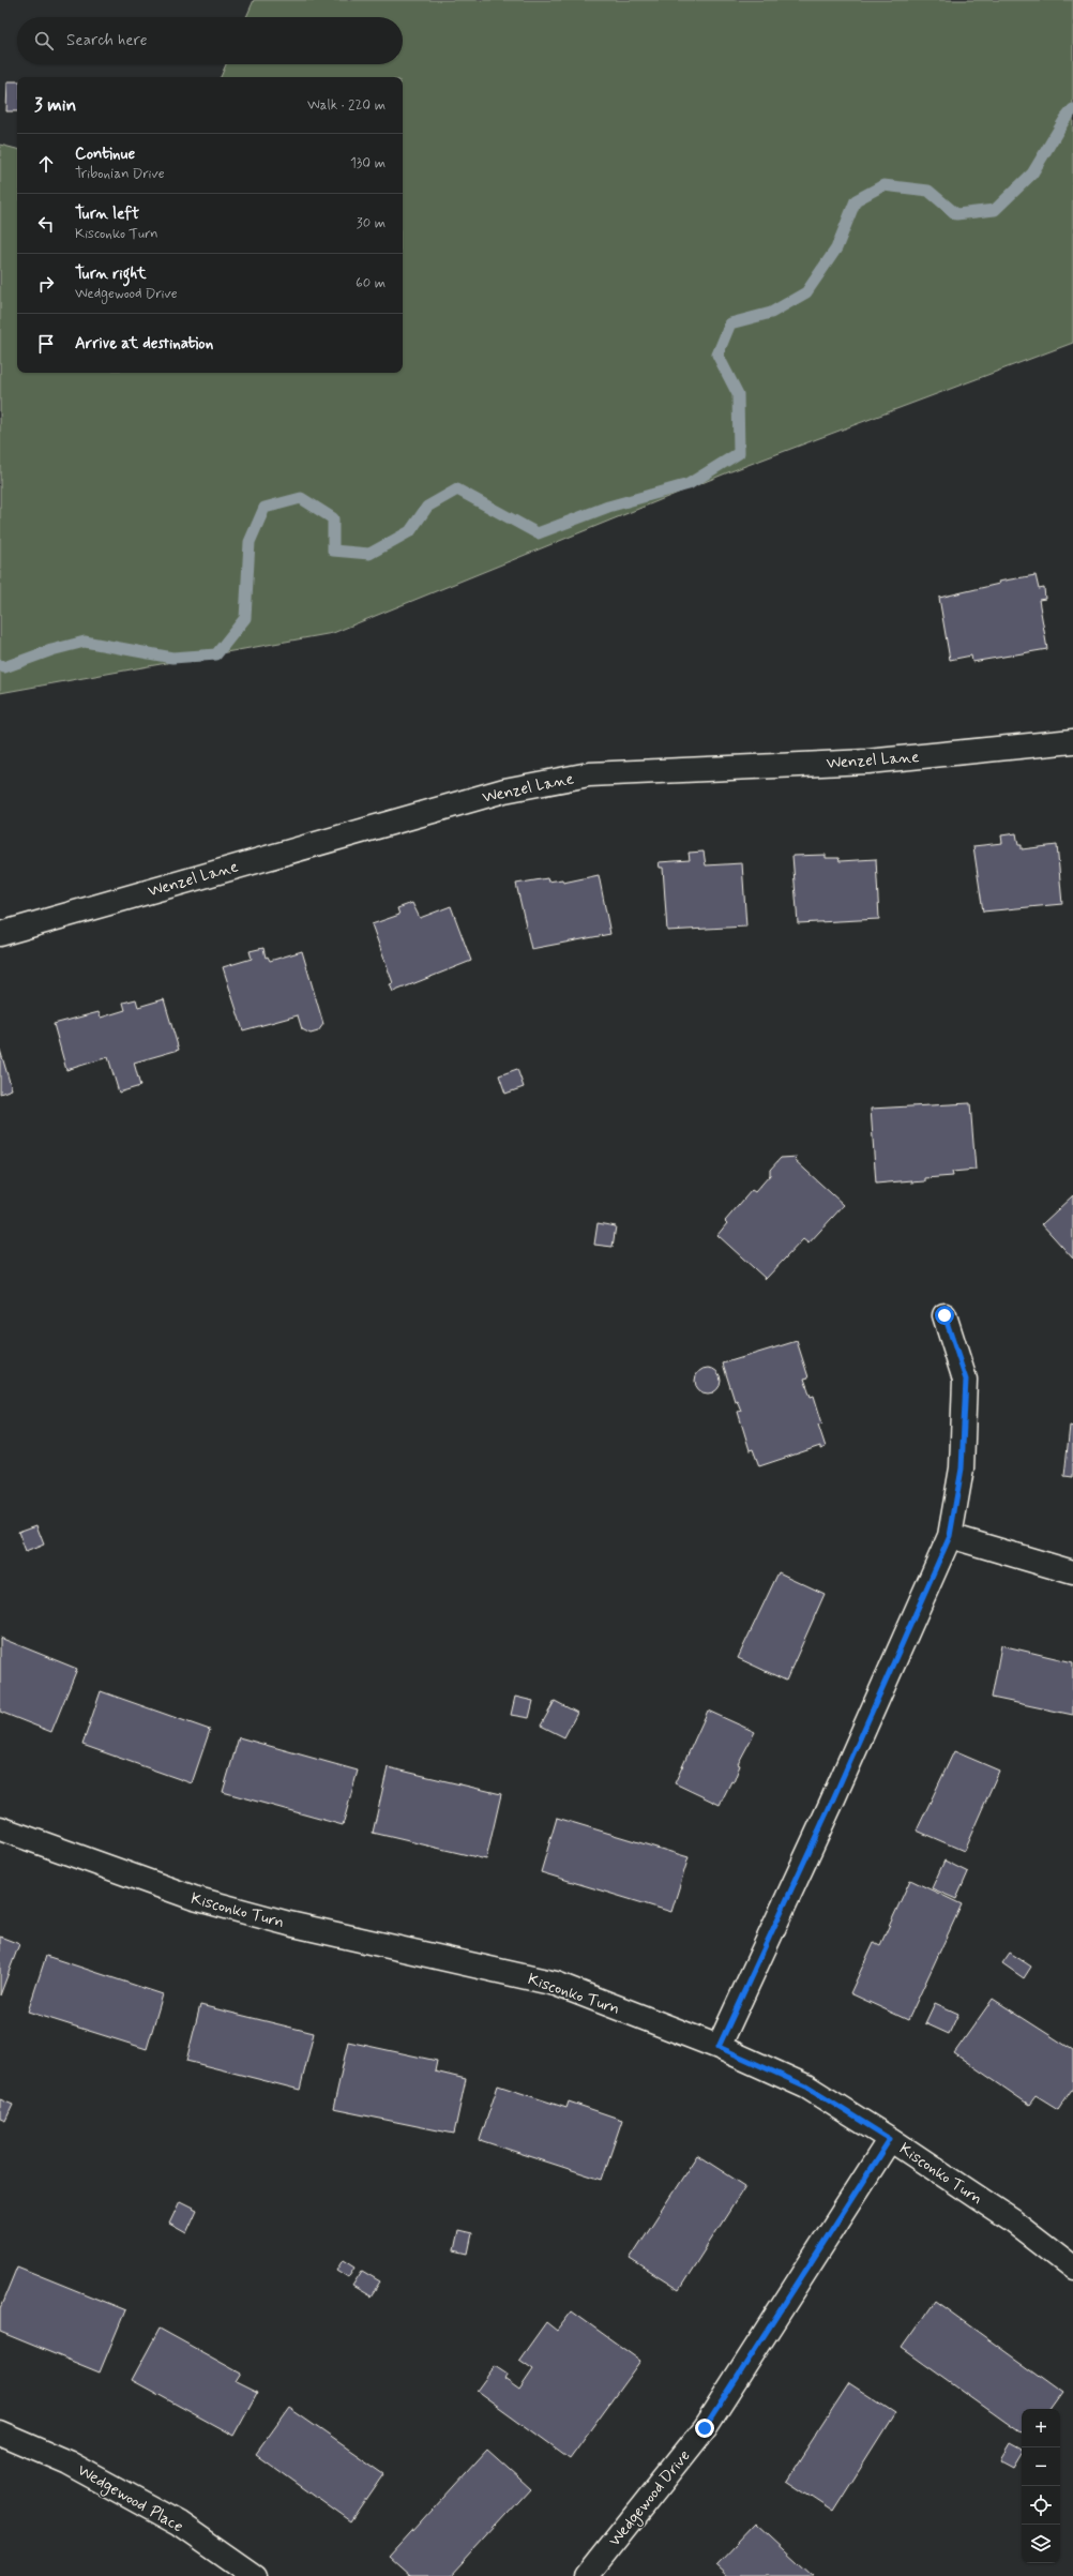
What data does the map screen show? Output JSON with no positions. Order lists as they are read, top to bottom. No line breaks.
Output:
{"streets":{"street":["Wenzel Lane","Kisconko Turn","Wedgewood Place","Wedgewood Drive"]},"crossings":[["Kisconko Turn","Wedgewood Drive"]],"page":{"search":"Search here","heading":["3 min","Walk · 220 m"],"list":[["Continue","Tribonian Drive","130 m"],["Turn left","Kisconko Turn","30 m"],["Turn right","Wedgewood Drive","60 m"],"Arrive at destination"],"map_buttons":["+","−"]}}
